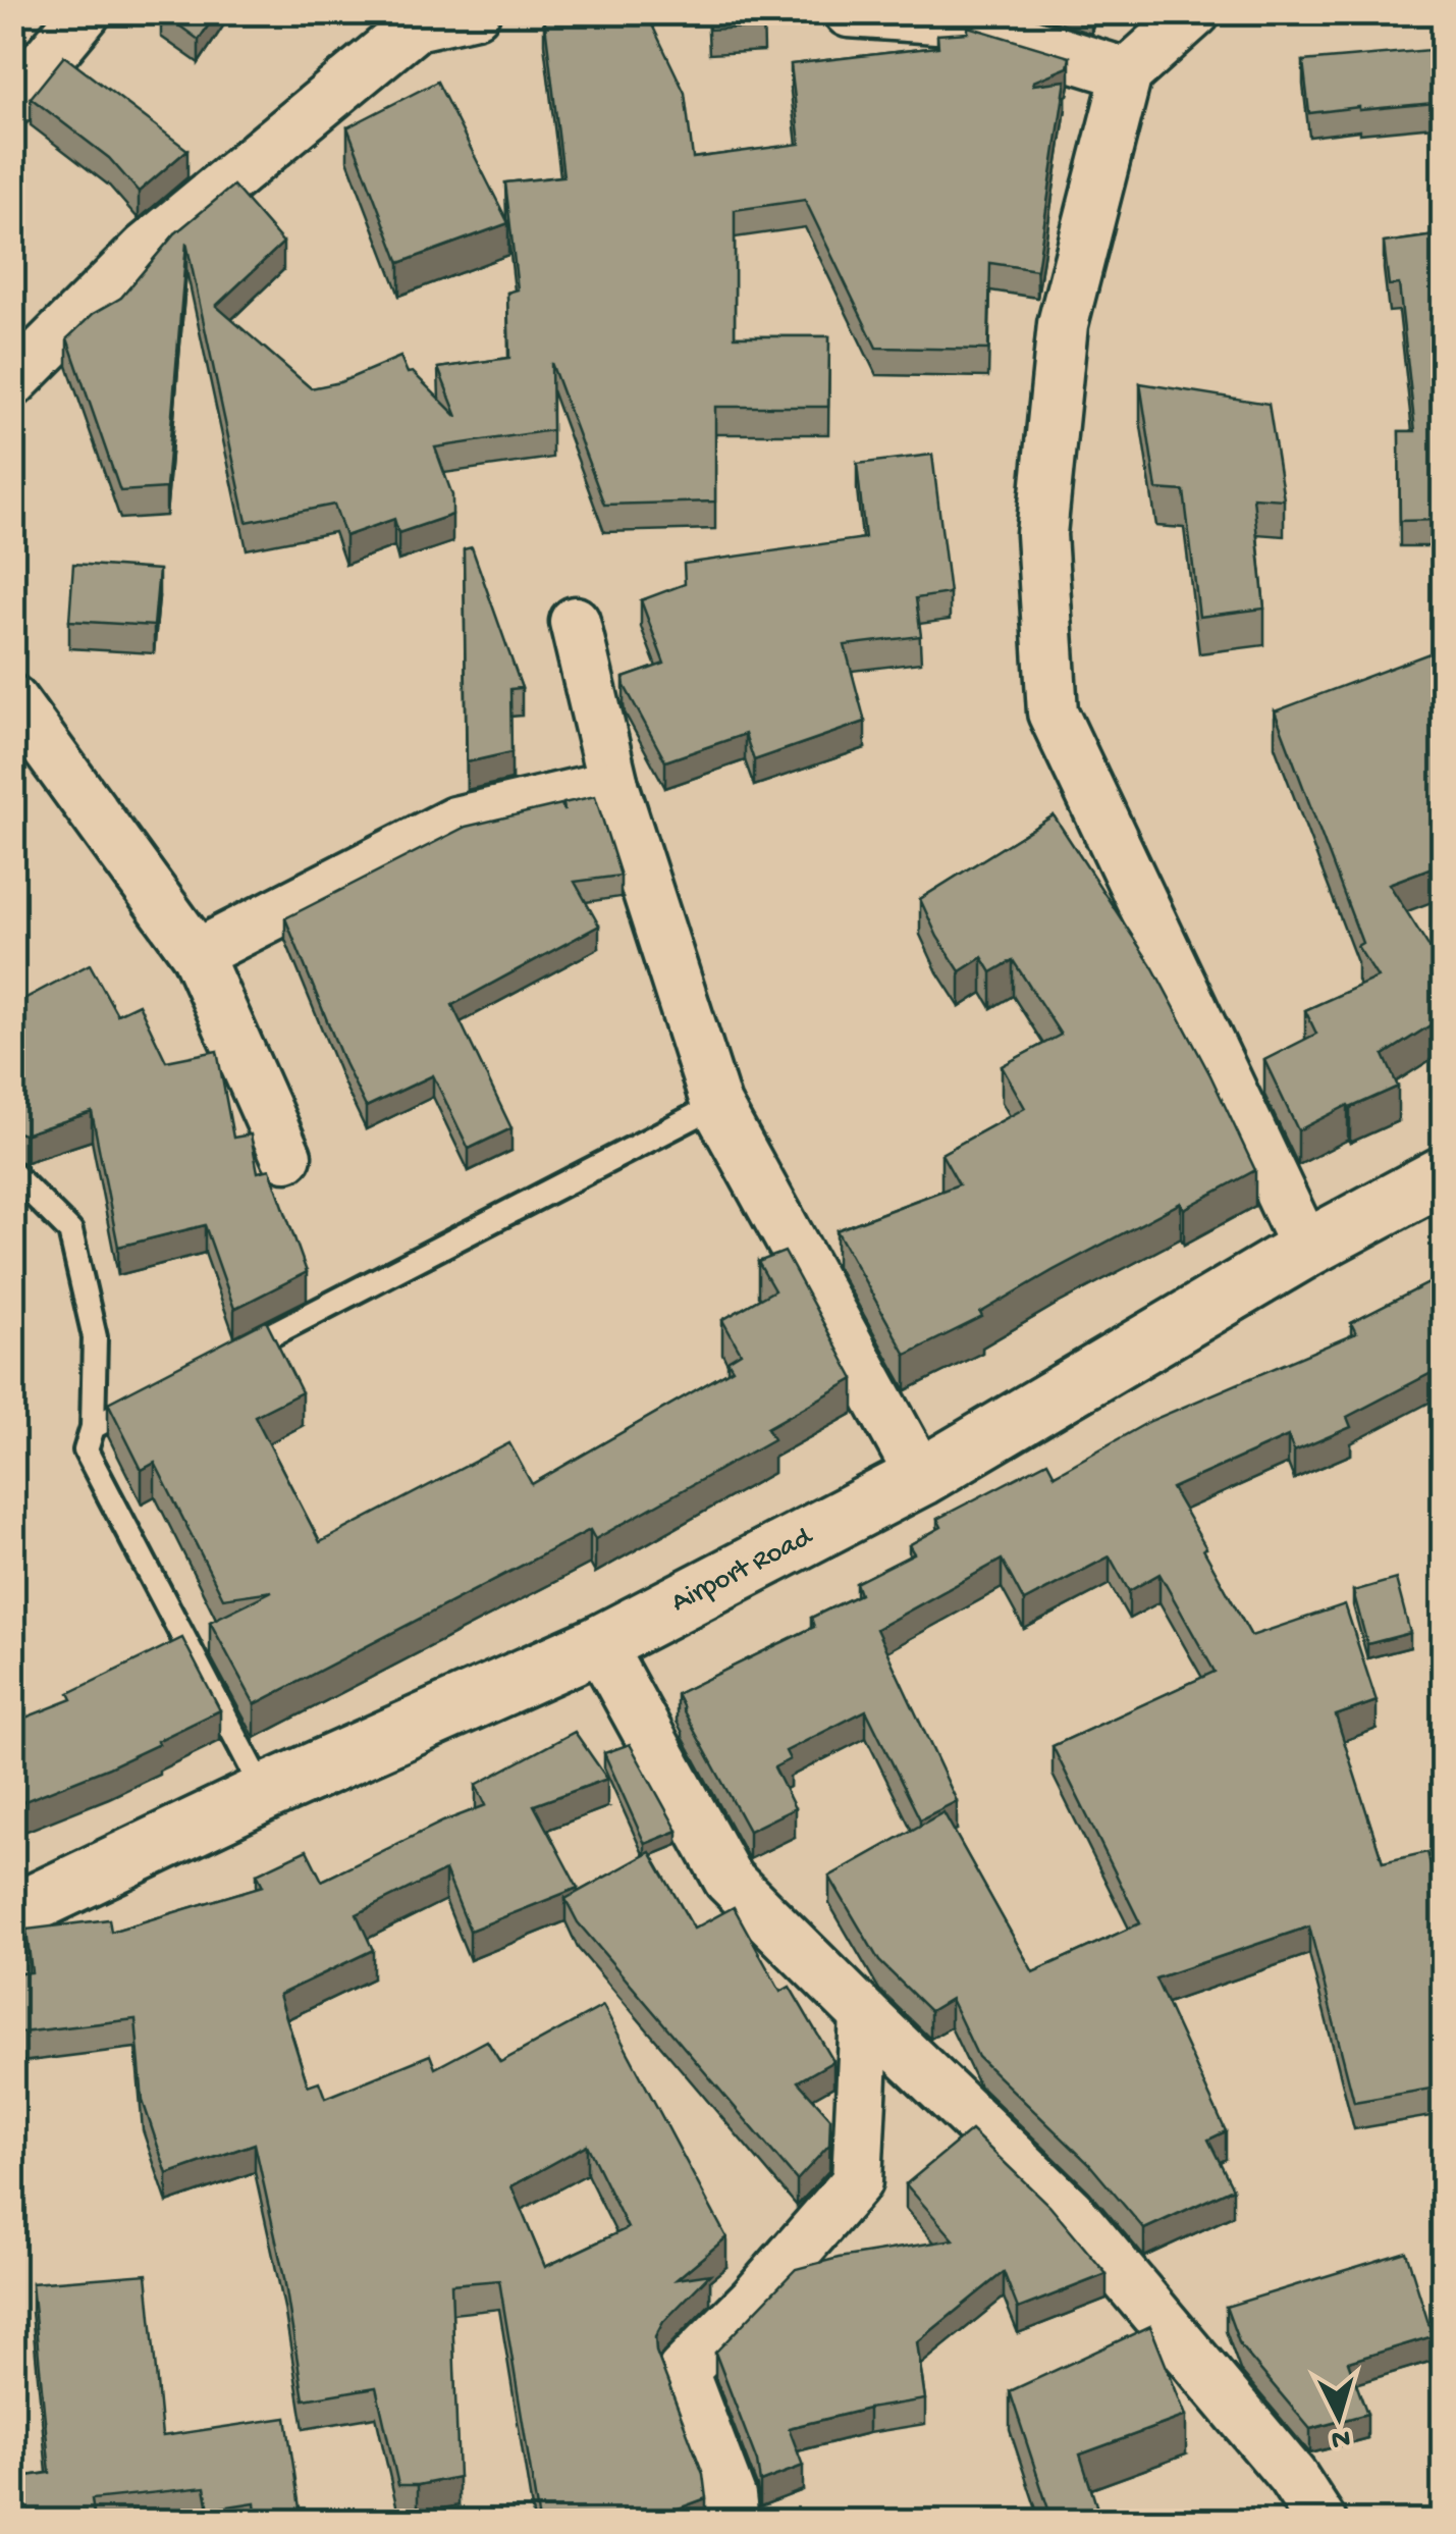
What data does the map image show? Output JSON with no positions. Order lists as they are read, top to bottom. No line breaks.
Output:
{"streets":{"street":["Airport Road"]},"north":"bottom"}
